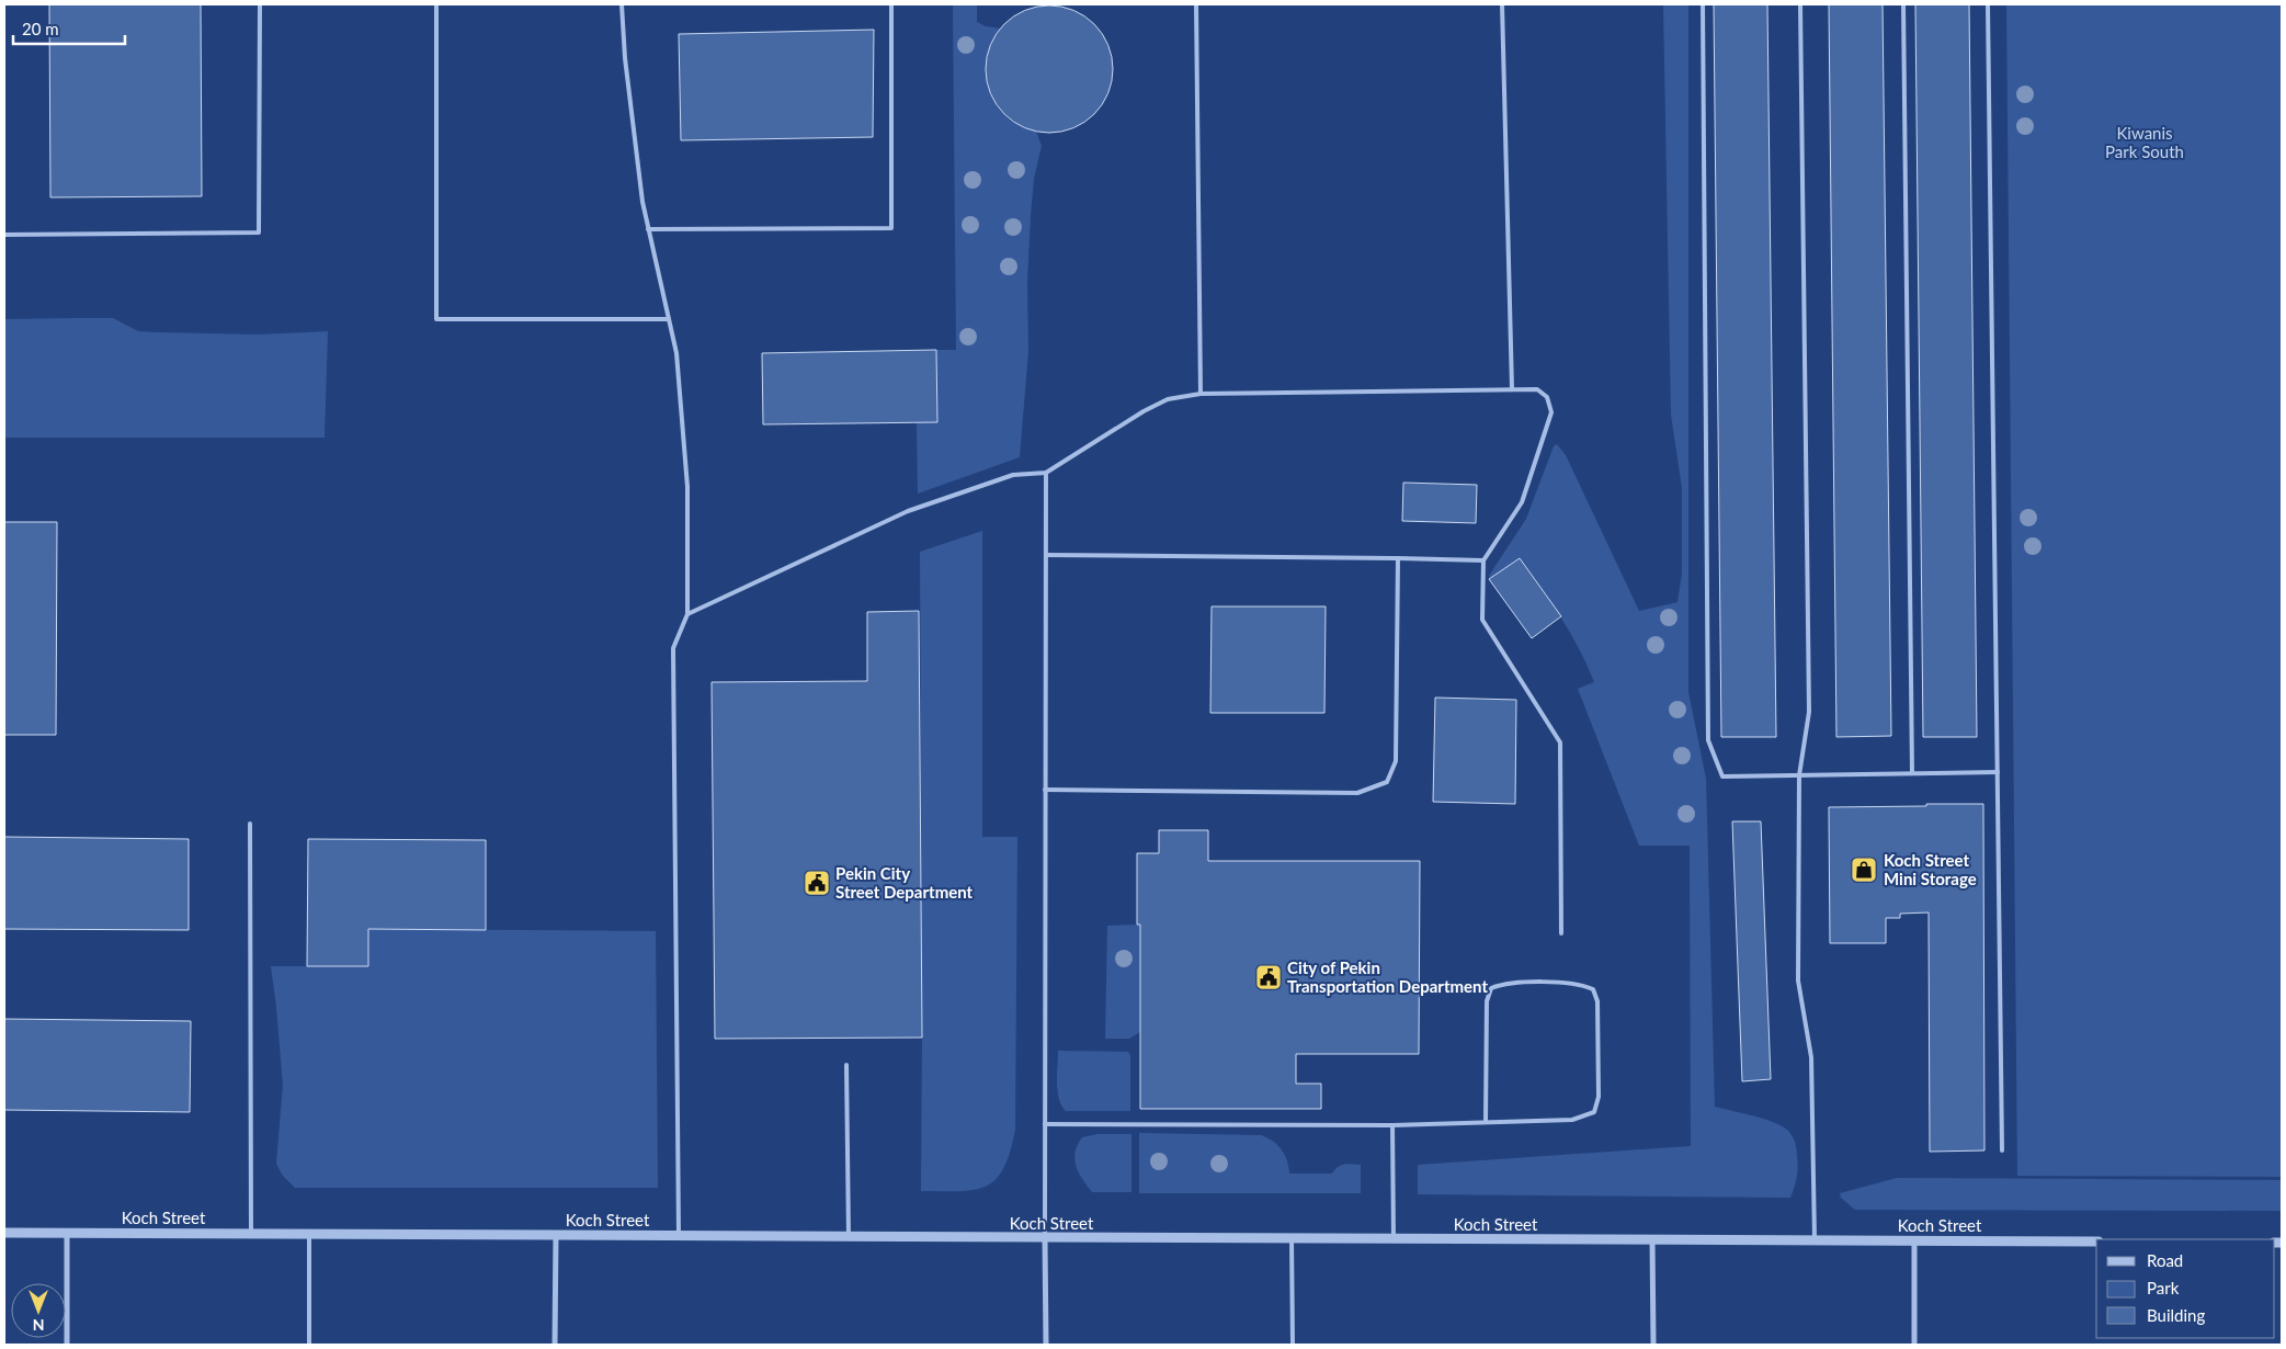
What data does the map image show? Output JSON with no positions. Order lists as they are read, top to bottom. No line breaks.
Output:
{"streets":{"street":["Koch Street"]},"parks":["Kiwanis Park South"],"places":{"shop":["Koch Street Mini Storage"],"public building":["Pekin City Street Department","City of Pekin Transportation Department"]},"legend":["Road","Park","Building"],"scale_bar":"20 m","north":"bottom"}
